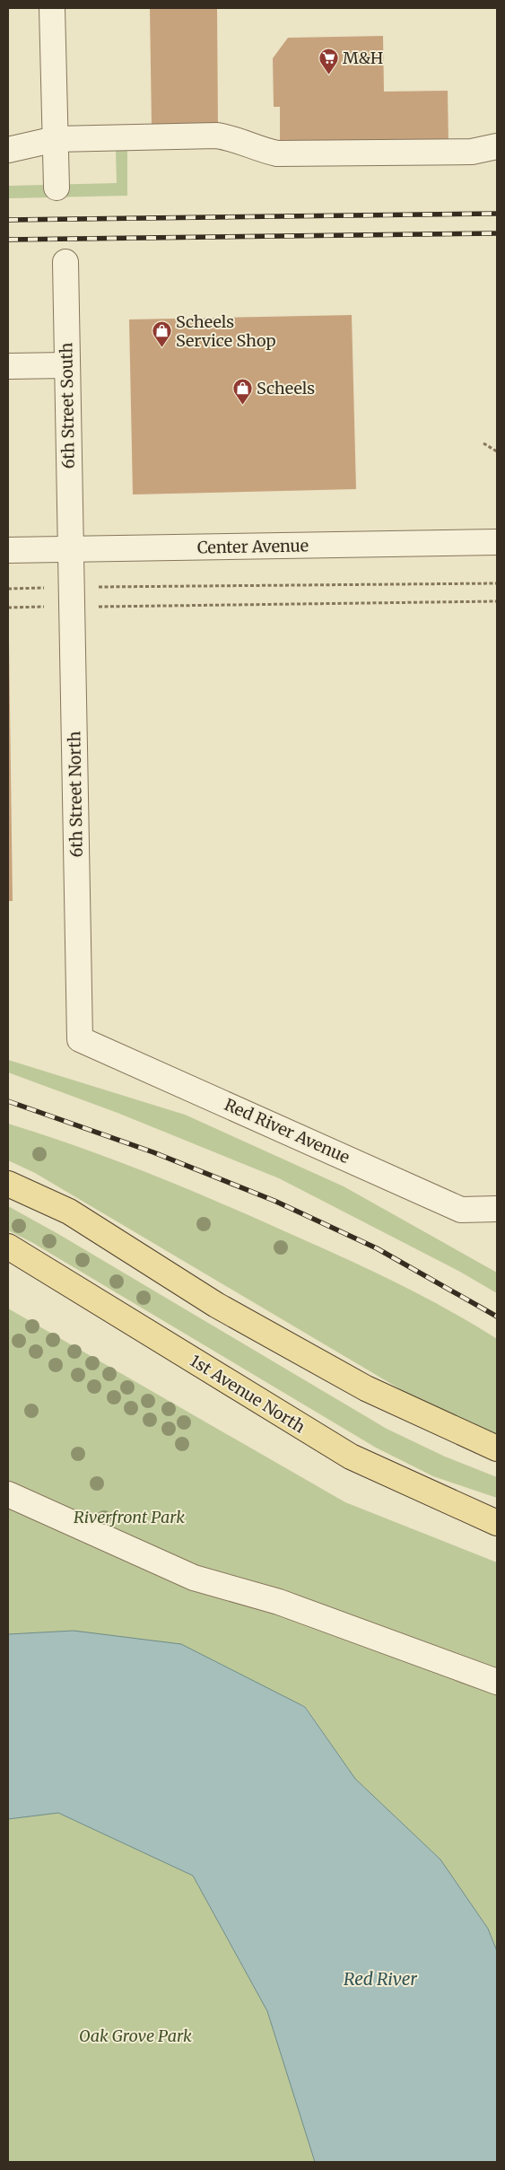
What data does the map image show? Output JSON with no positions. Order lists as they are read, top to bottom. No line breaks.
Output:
{"streets":{"main road":["1st Avenue North"],"street":["6th Street South","Center Avenue","6th Street North","Red River Avenue"]},"crossings":[["6th Street South","Center Avenue"],["6th Street South","6th Street North"],["Center Avenue","6th Street North"],["6th Street North","Red River Avenue"]],"water":["Red River"],"parks":["Riverfront Park","Oak Grove Park"],"places":{"supermarket":["M&H"],"shop":["Scheels Service Shop","Scheels"]}}
